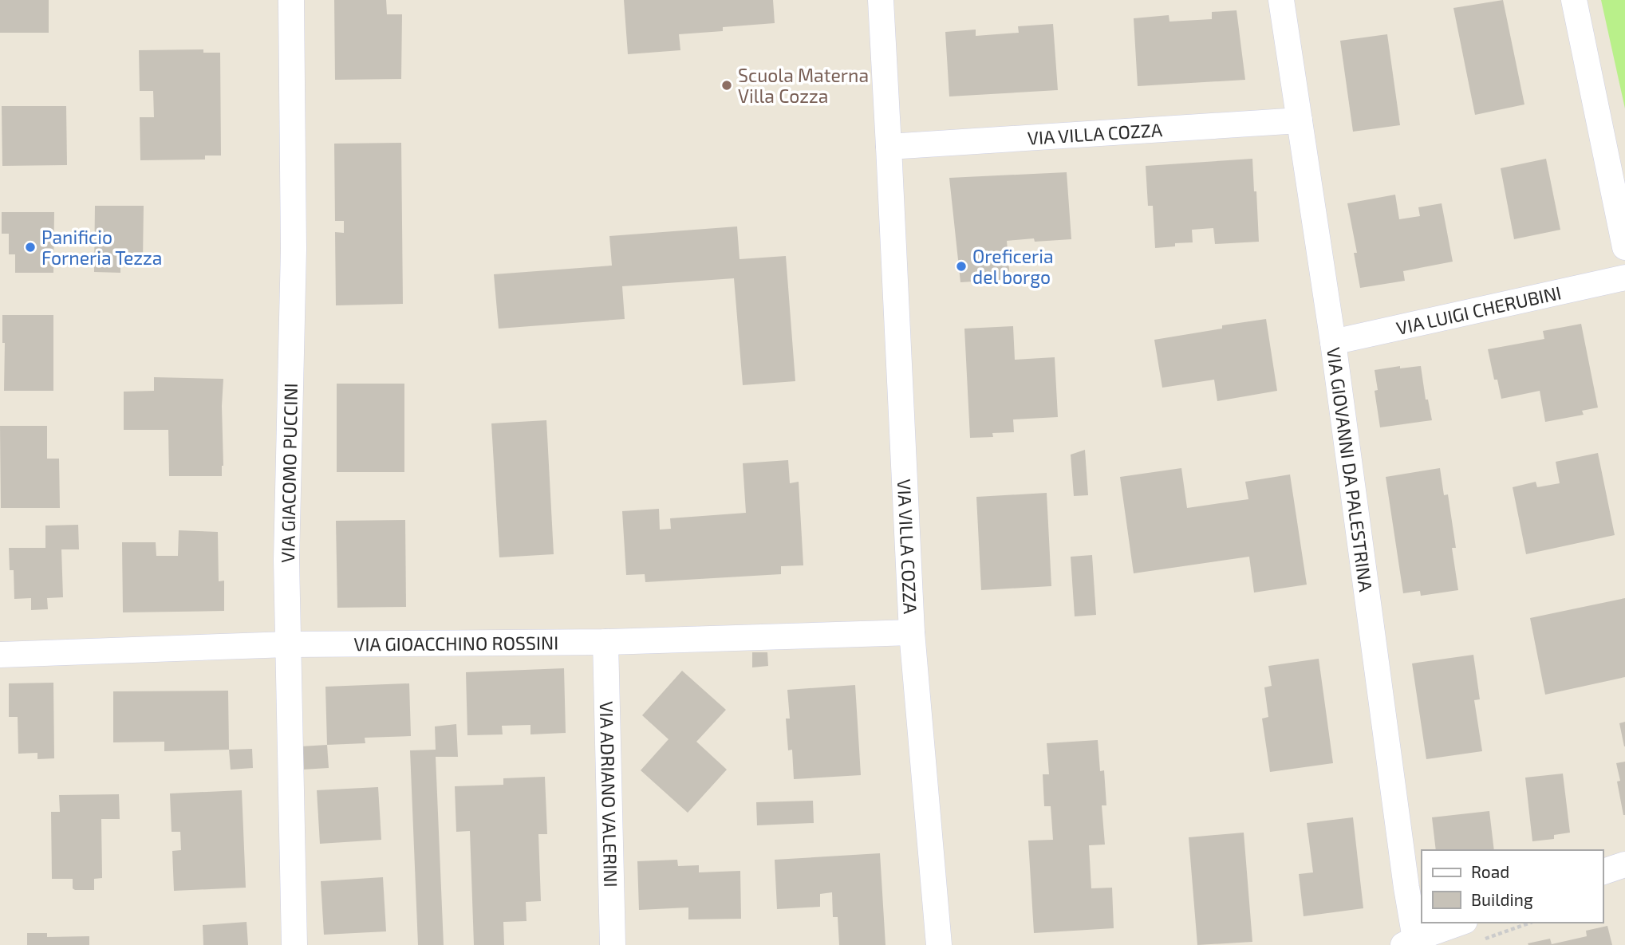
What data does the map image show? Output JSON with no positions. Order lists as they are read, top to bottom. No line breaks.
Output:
{"streets":{"street":["VIA VILLA COZZA","VIA LUIGI CHERUBINI","VIA GIOVANNI DA PALESTRINA","VIA GIACOMO PUCCINI","VIA GIOACCHINO ROSSINI","VIA ADRIANO VALERINI"]},"crossings":[["VIA VILLA COZZA","VIA GIOVANNI DA PALESTRINA"],["VIA VILLA COZZA","VIA GIOACCHINO ROSSINI"],["VIA LUIGI CHERUBINI","VIA GIOVANNI DA PALESTRINA"],["VIA GIACOMO PUCCINI","VIA GIOACCHINO ROSSINI"],["VIA GIOACCHINO ROSSINI","VIA ADRIANO VALERINI"]],"places":["Scuola Materna Villa Cozza","Panificio Forneria Tezza","Oreficeria del borgo"],"legend":["Road","Building"]}
